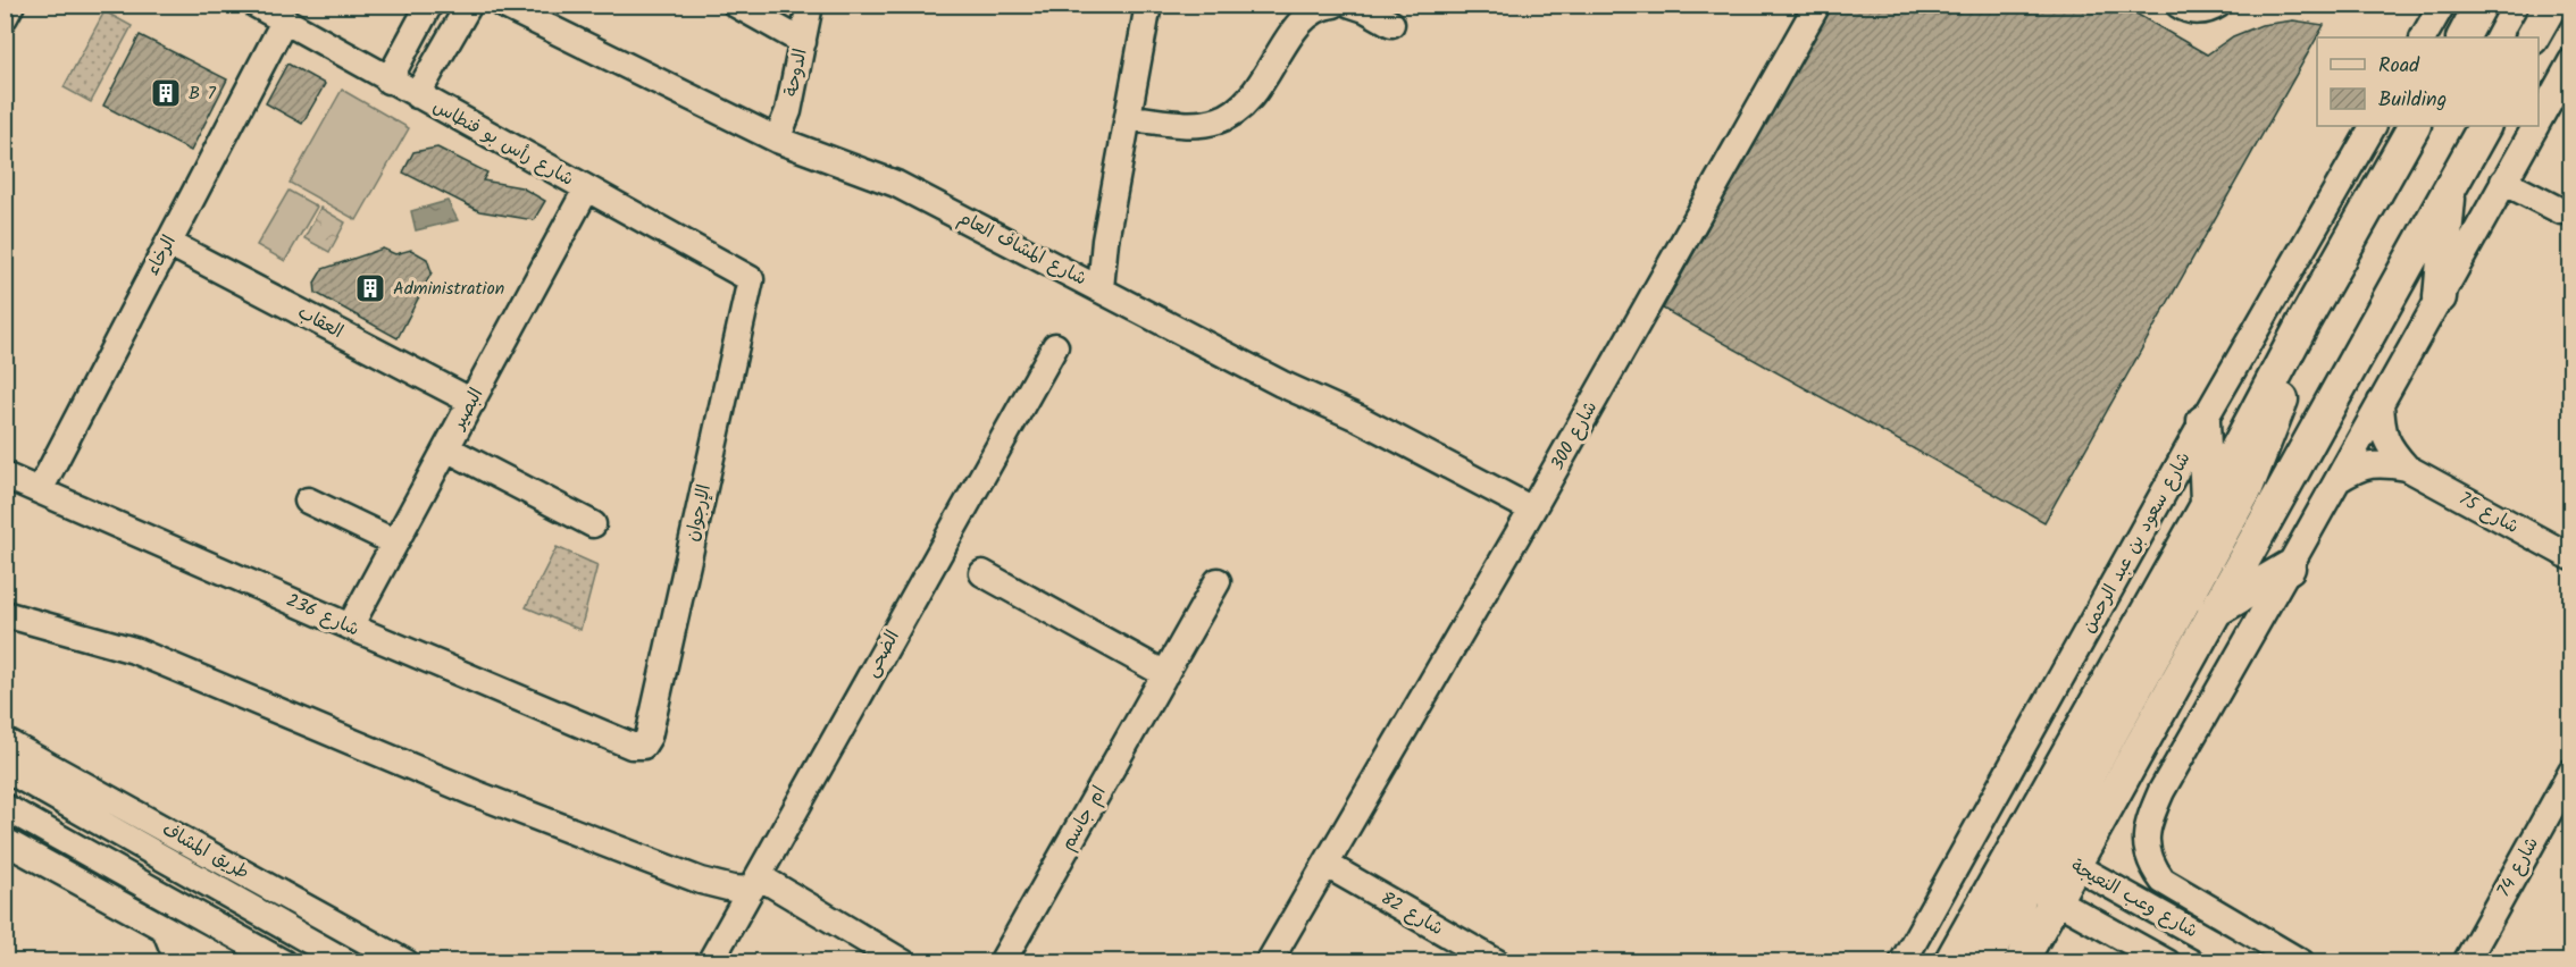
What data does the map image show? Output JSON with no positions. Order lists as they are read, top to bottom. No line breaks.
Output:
{"streets":{"street":["الدوحة","شارع رأس بو فنطاس","شارع المشاف العام","الرخاء","العقاب","البصير","شارع 300","الإرجوان","شارع 75","شارع سعود بن عبد الرحمن","شارع 236","الضحى","ام جاسم","طريق المشاف","شارع 74","شارع وعب النعيجة","شارع 82"]},"crossings":[["الدوحة","شارع المشاف العام"],["شارع رأس بو فنطاس","الرخاء"],["شارع رأس بو فنطاس","البصير"],["شارع رأس بو فنطاس","الإرجوان"],["شارع المشاف العام","شارع 300"],["الرخاء","العقاب"],["الرخاء","شارع 236"],["العقاب","البصير"],["البصير","شارع 236"],["شارع 300","شارع 82"],["الإرجوان","شارع 236"]],"places":{"building":["B 7","Administration"]},"legend":["Road","Building"]}
